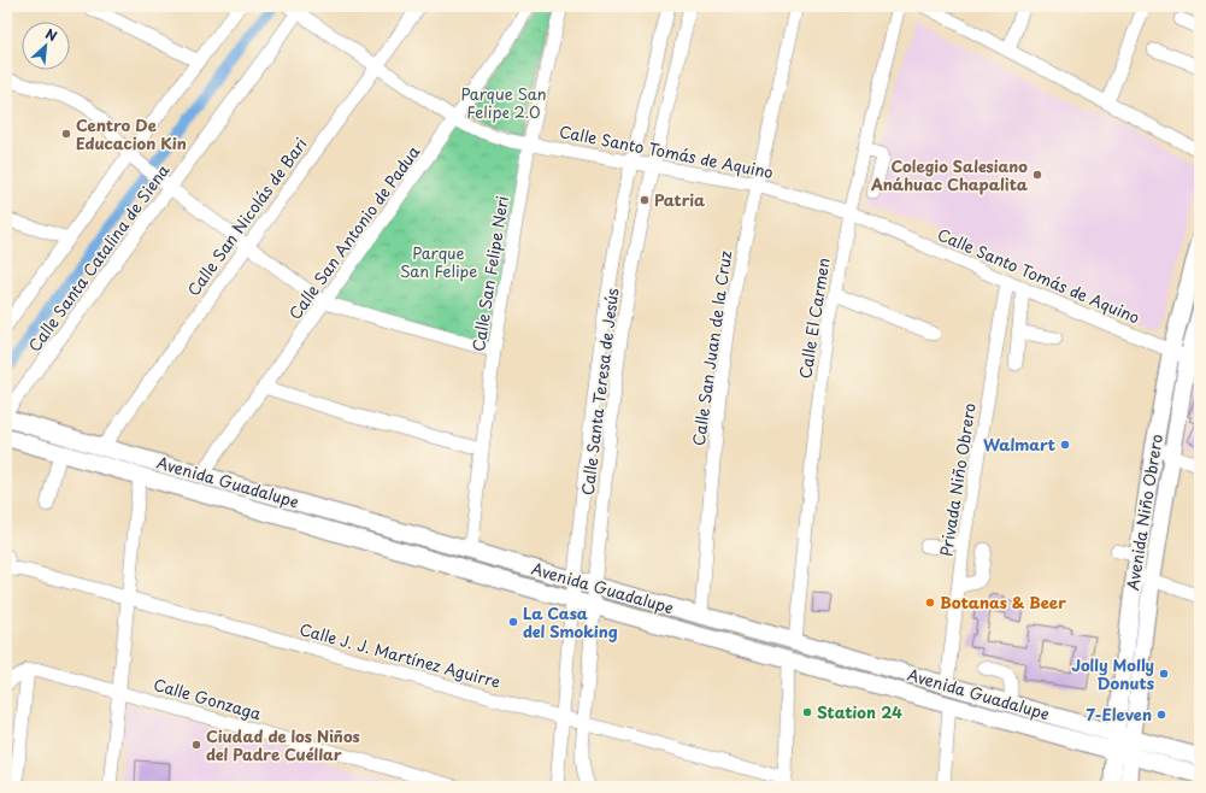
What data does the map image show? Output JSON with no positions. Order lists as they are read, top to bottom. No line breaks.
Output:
{"streets":{"main road":["Avenida Guadalupe","Avenida Niño Obrero"],"street":["Calle Santo Tomás de Aquino","Calle San Nicolás de Bari","Calle San Antonio de Padua","Calle Santa Catalina de Siena","Calle San Felipe Neri","Calle El Carmen","Calle San Juan de la Cruz","Calle Santa Teresa de Jesús","Privada Niño Obrero","Calle J. J. Martínez Aguirre","Calle Gonzaga"]},"crossings":[["Calle Santo Tomás de Aquino","Calle San Nicolás de Bari"],["Calle Santo Tomás de Aquino","Calle San Antonio de Padua"],["Calle Santo Tomás de Aquino","Calle Santa Catalina de Siena"],["Calle Santo Tomás de Aquino","Calle San Felipe Neri"],["Calle Santo Tomás de Aquino","Calle El Carmen"],["Calle Santo Tomás de Aquino","Calle San Juan de la Cruz"],["Calle Santo Tomás de Aquino","Calle Santa Teresa de Jesús"],["Calle Santo Tomás de Aquino","Privada Niño Obrero"],["Calle Santo Tomás de Aquino","Avenida Niño Obrero"],["Calle San Nicolás de Bari","Avenida Guadalupe"],["Calle San Antonio de Padua","Avenida Guadalupe"],["Calle San Felipe Neri","Avenida Guadalupe"],["Calle El Carmen","Avenida Guadalupe"],["Calle San Juan de la Cruz","Avenida Guadalupe"],["Calle Santa Teresa de Jesús","Avenida Guadalupe"],["Calle Santa Teresa de Jesús","Calle J. J. Martínez Aguirre"],["Privada Niño Obrero","Avenida Guadalupe"],["Avenida Guadalupe","Avenida Niño Obrero"]],"parks":["Parque San Felipe 2.0","Parque San Felipe"],"places":["Centro De Educacion Kin","Colegio Salesiano Anáhuac Chapalita","Patria","Walmart","Botanas & Beer","La Casa del Smoking","Jolly Molly Donuts","Station 24","7-Eleven","Ciudad de los Niños del Padre Cuéllar"],"north":"top right"}
